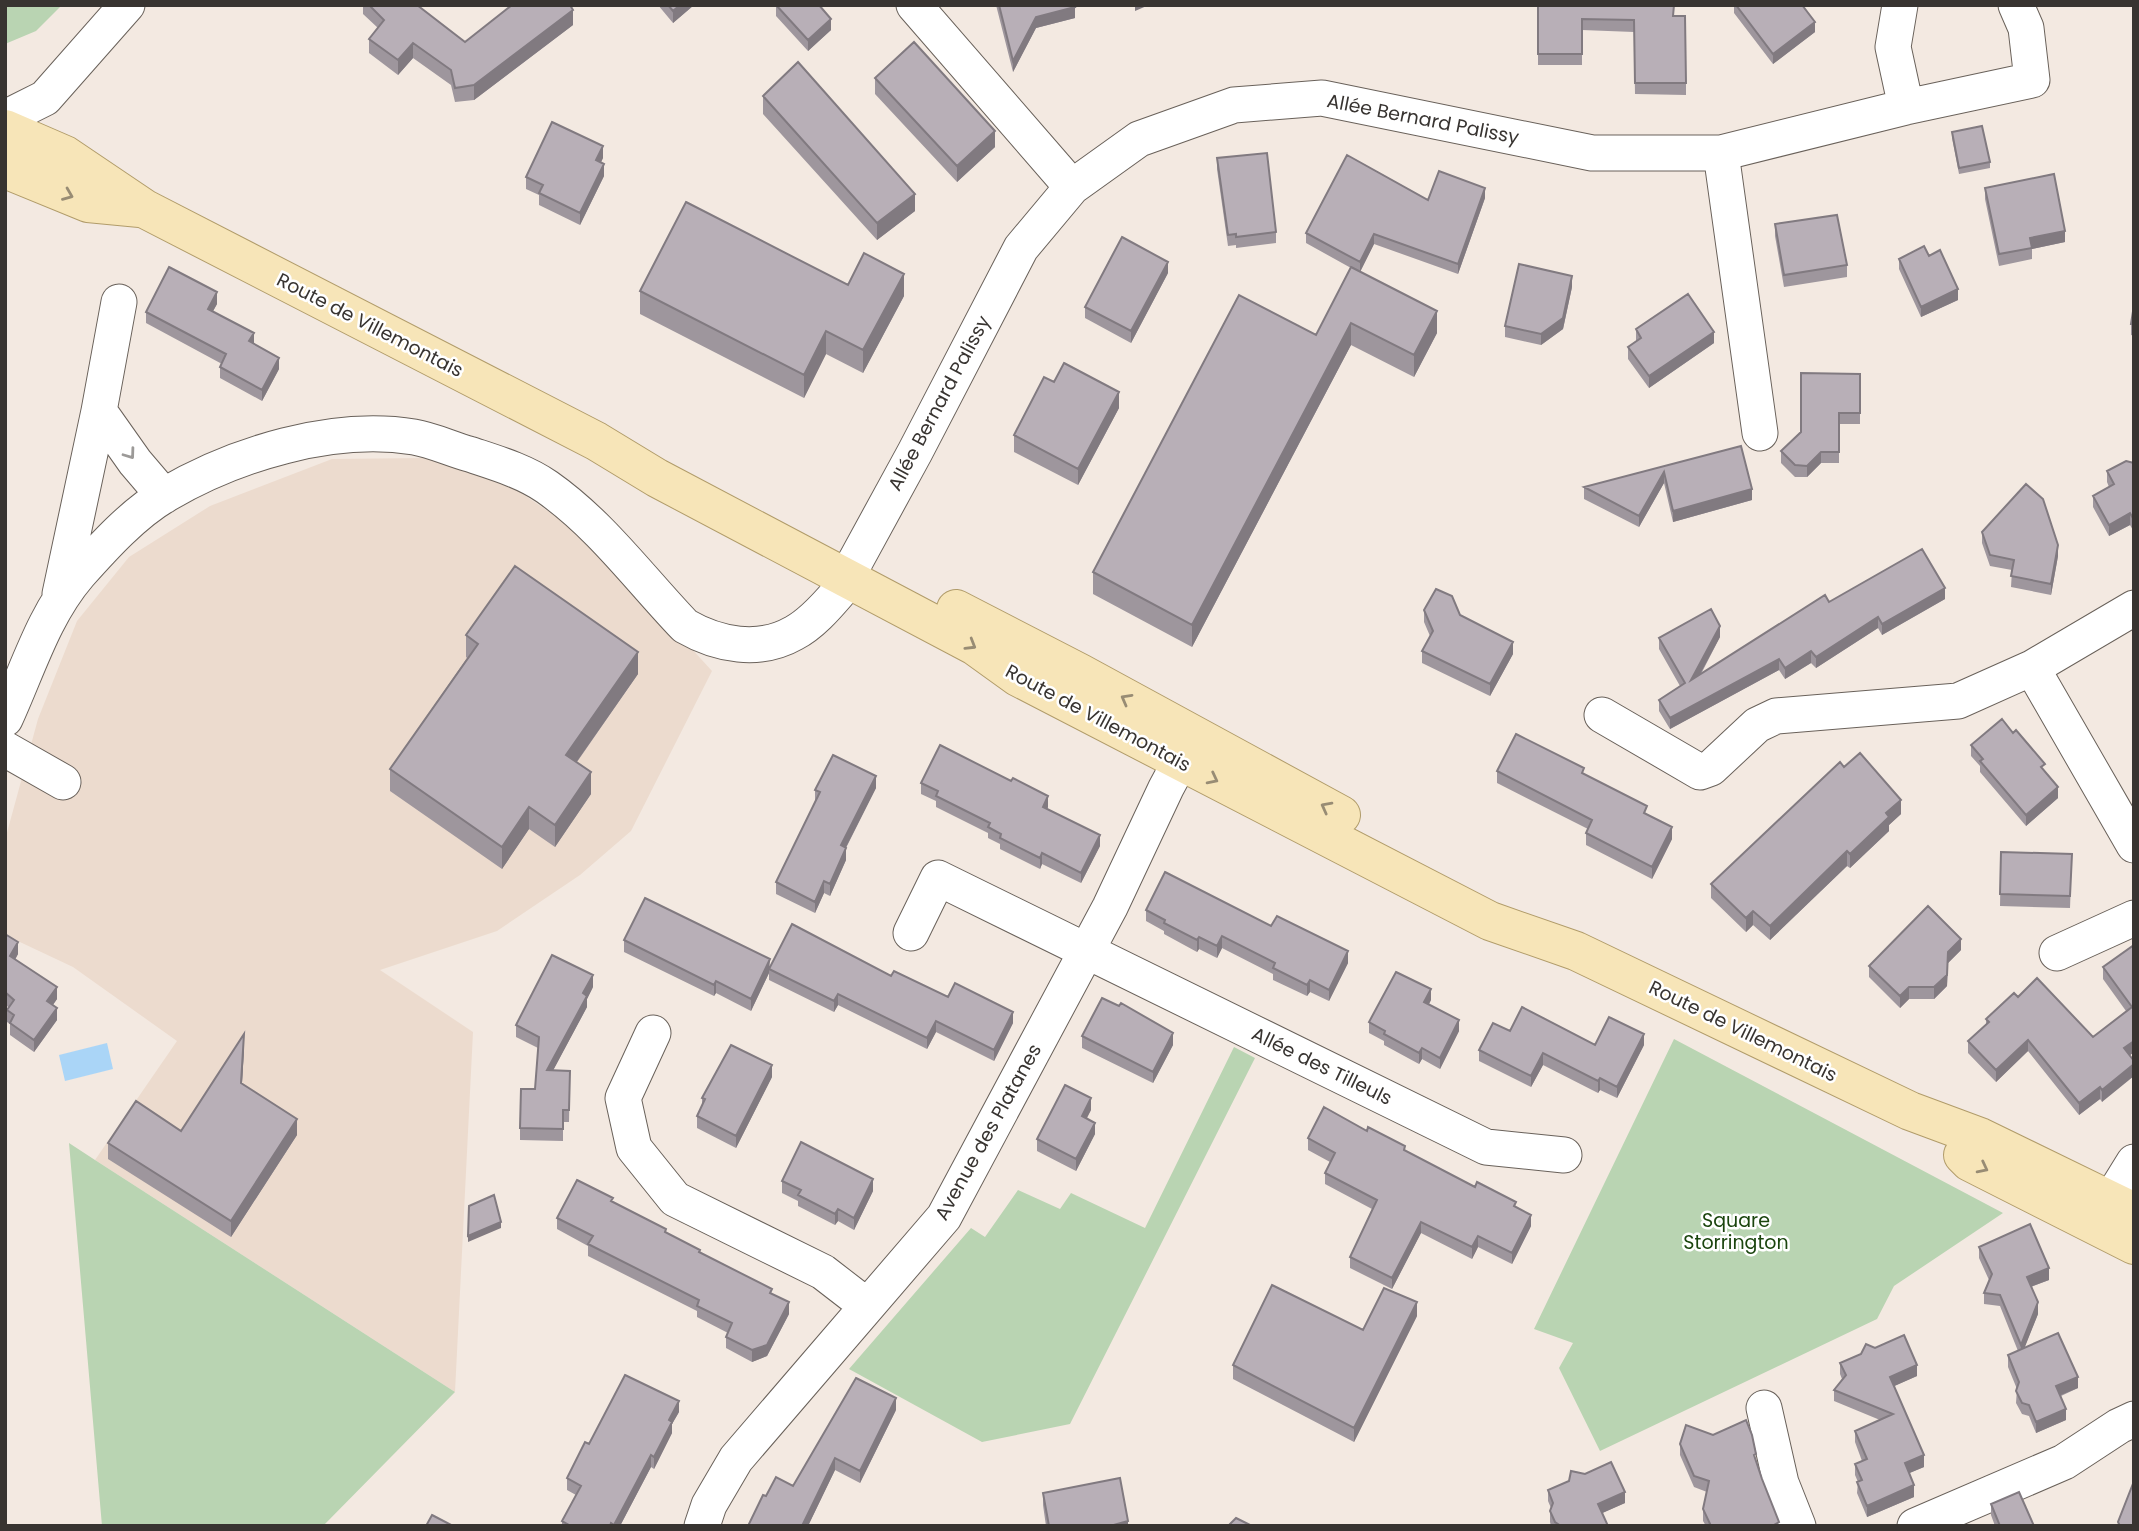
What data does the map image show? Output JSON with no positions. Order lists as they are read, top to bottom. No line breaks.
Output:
{"streets":{"main road":["Route de Villemontais"],"street":["Allée Bernard Palissy","Allée des Tilleuls","Avenue des Platanes"]},"crossings":[["Allée Bernard Palissy","Route de Villemontais"],["Route de Villemontais","Avenue des Platanes"],["Allée des Tilleuls","Avenue des Platanes"]],"parks":["Square Storrington"]}
